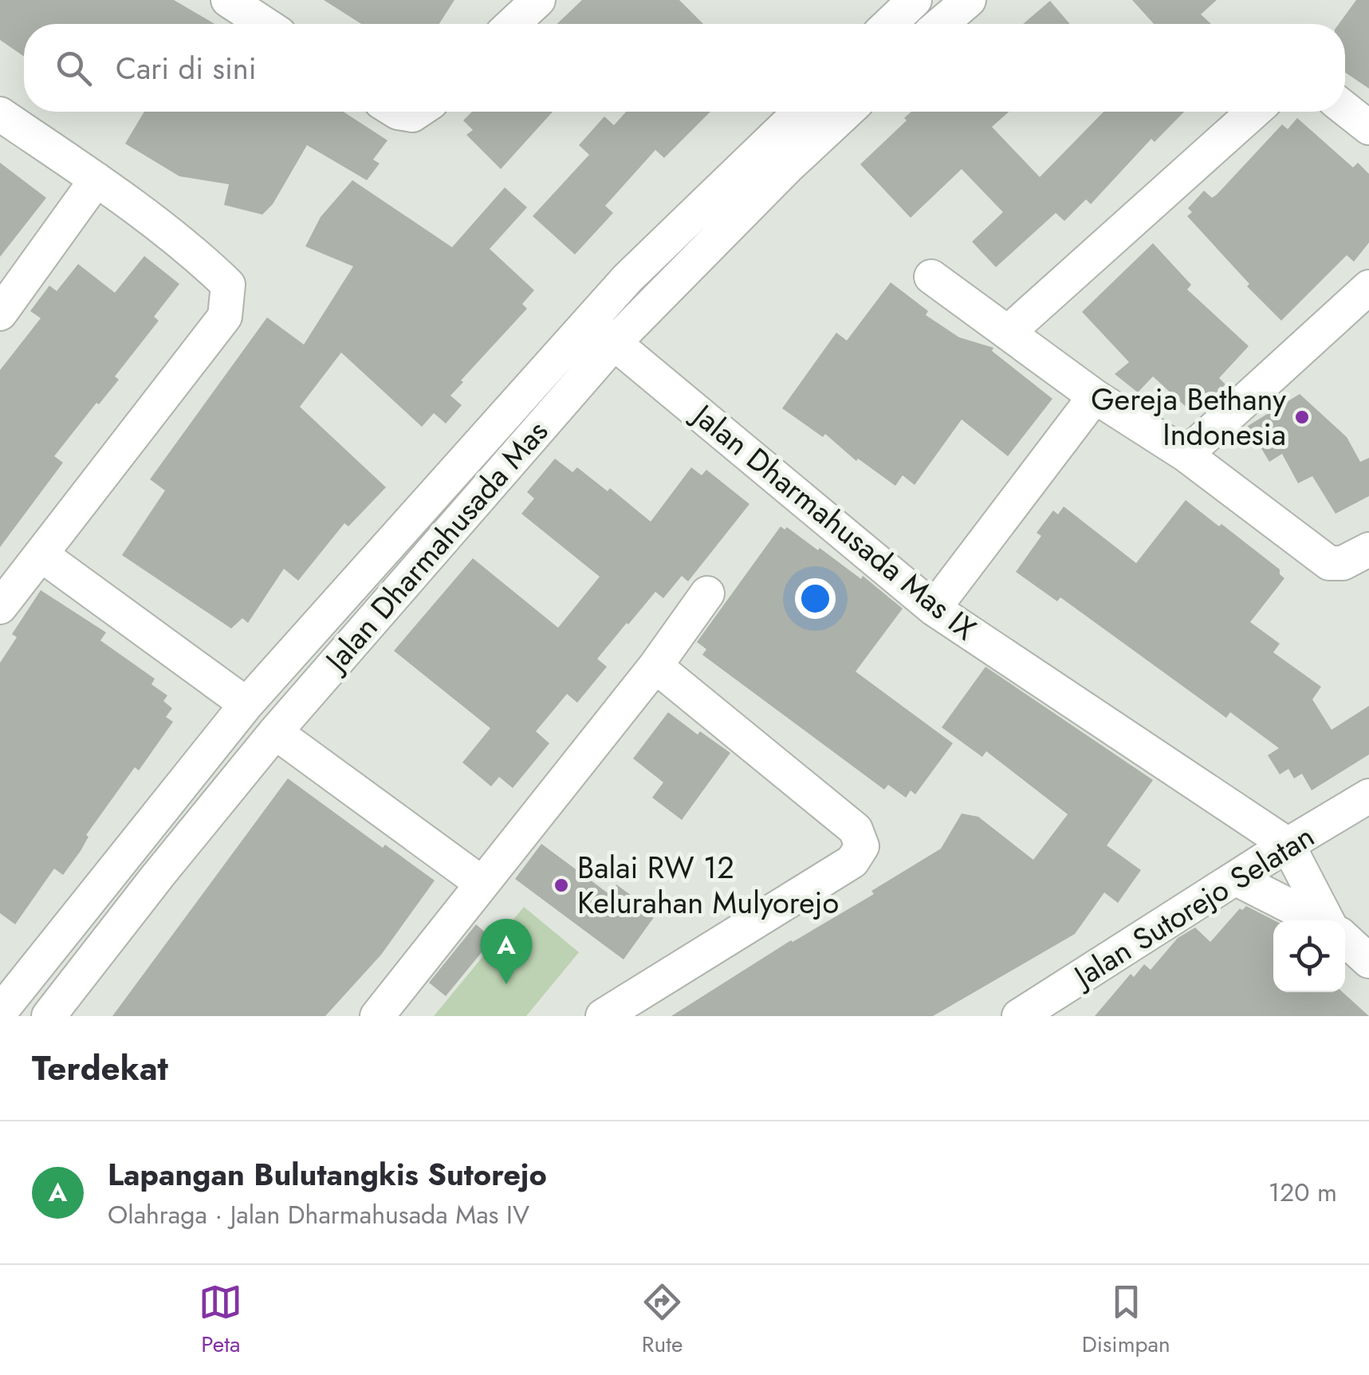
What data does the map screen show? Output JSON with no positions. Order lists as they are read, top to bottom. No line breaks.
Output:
{"streets":{"street":["Jalan Dharmahusada Mas IX","Jalan Dharmahusada Mas","Jalan Sutorejo Selatan"]},"crossings":[["Jalan Dharmahusada Mas IX","Jalan Dharmahusada Mas"],["Jalan Dharmahusada Mas IX","Jalan Sutorejo Selatan"]],"places":["Gereja Bethany Indonesia","Balai RW 12 Kelurahan Mulyorejo"],"page":{"search":"Cari di sini","pins":"A","heading":"Terdekat","list":[{"mark":"A","name":"Lapangan Bulutangkis Sutorejo","note":"Olahraga · Jalan Dharmahusada Mas IV","value":"120 m"}],"nav":["Peta","Rute","Disimpan"]}}
